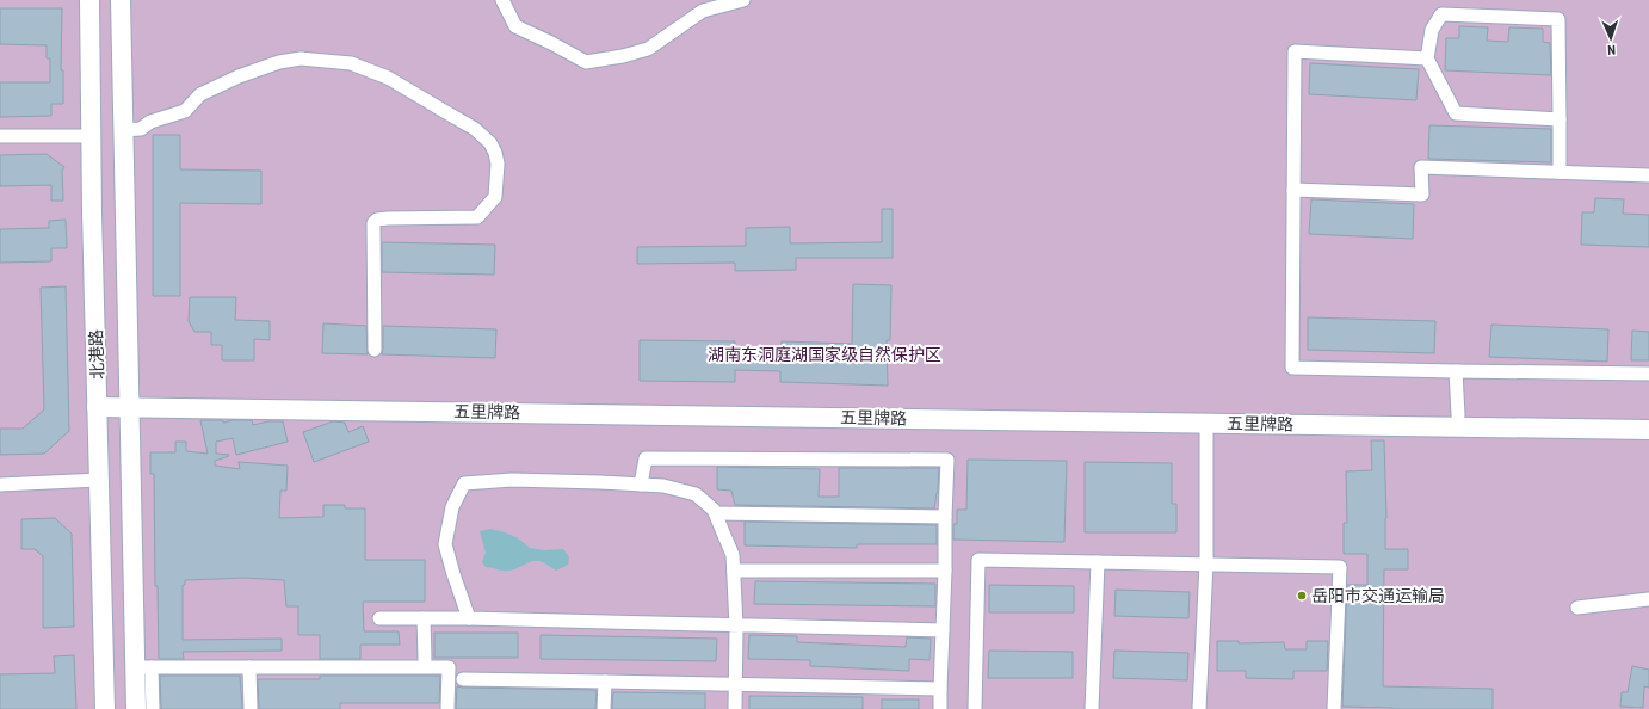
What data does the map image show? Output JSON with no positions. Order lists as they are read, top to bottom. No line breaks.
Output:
{"streets":{"main road":["北港路","五里牌路"]},"crossings":[["北港路","五里牌路"]],"parks":["湖南东洞庭湖国家级自然保护区"],"places":["岳阳市交通运输局"],"north":"bottom"}
